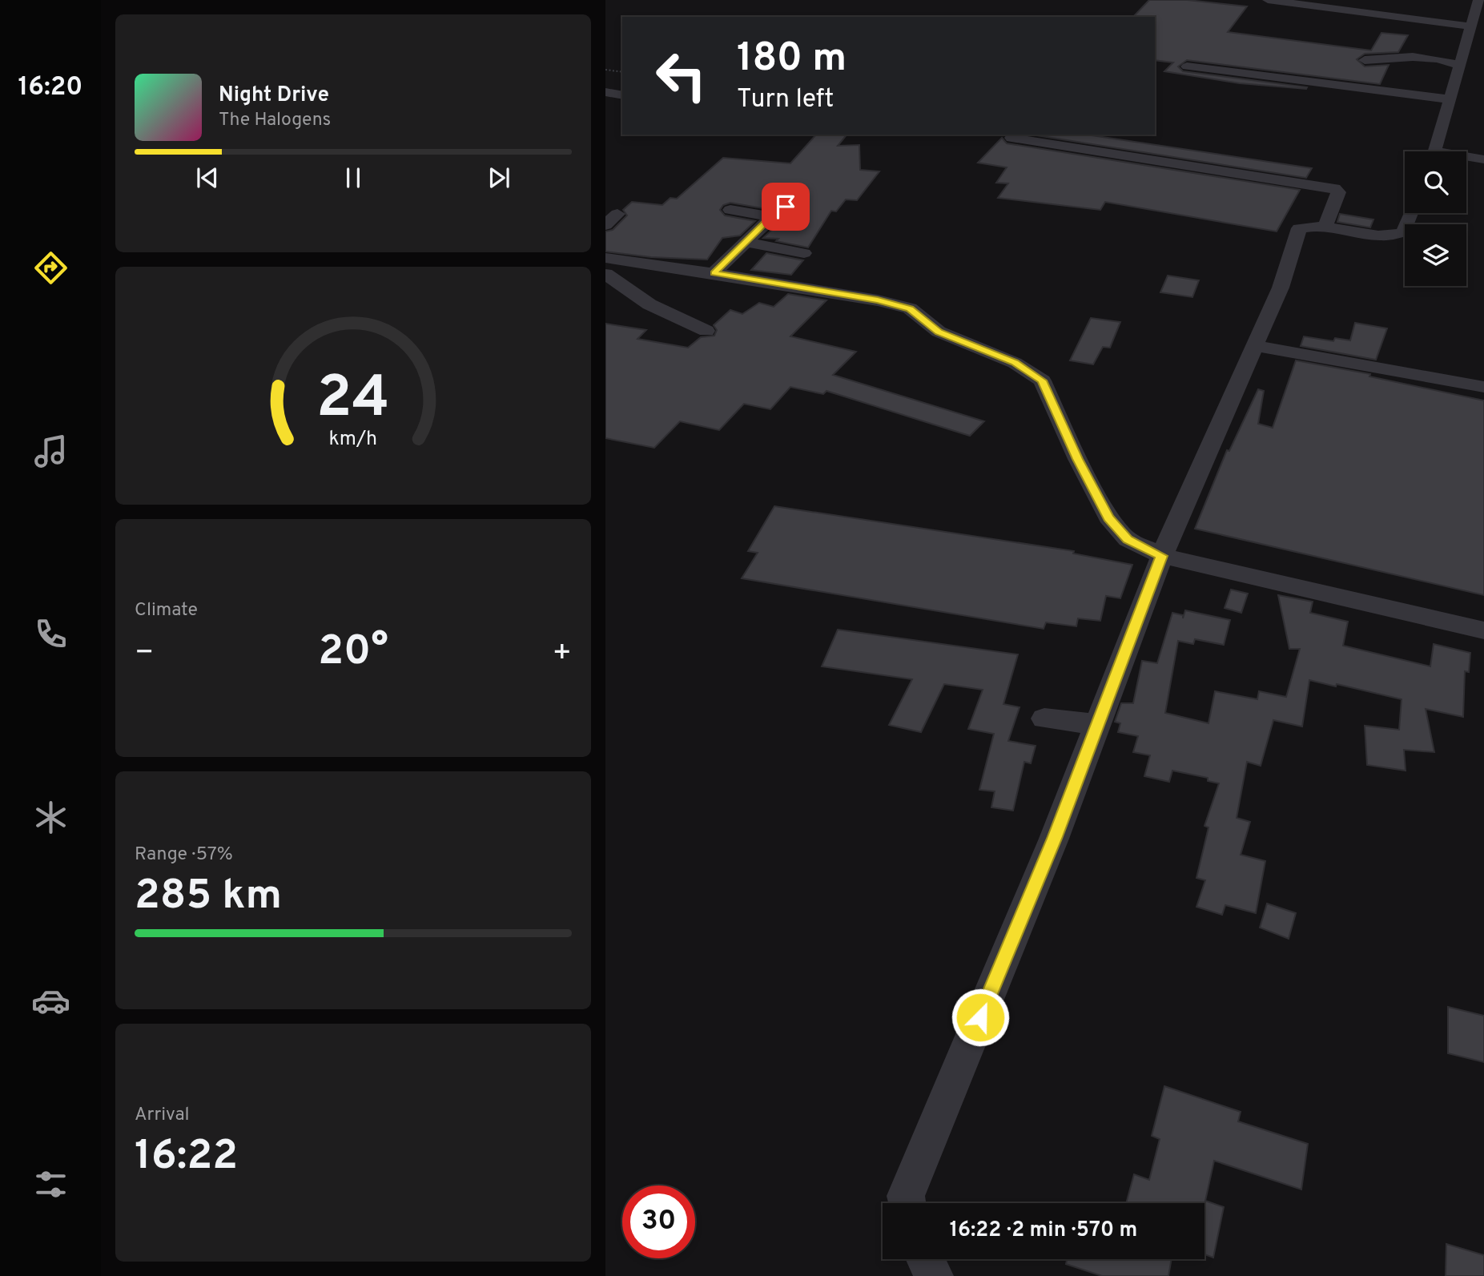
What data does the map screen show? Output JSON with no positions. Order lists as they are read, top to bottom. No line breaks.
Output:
{"page":{"tabs":"16:20","turn":["180 m","Turn left"],"song":["Night Drive","The Halogens"],"tile":["Climate",["Range · 57%","285 km"],["Arrival","16:22"]],"heat":["−","20°","+"],"limit":"30","trip":"16:22 · 2 min · 570 m","gauge":["24","km/h"]}}
